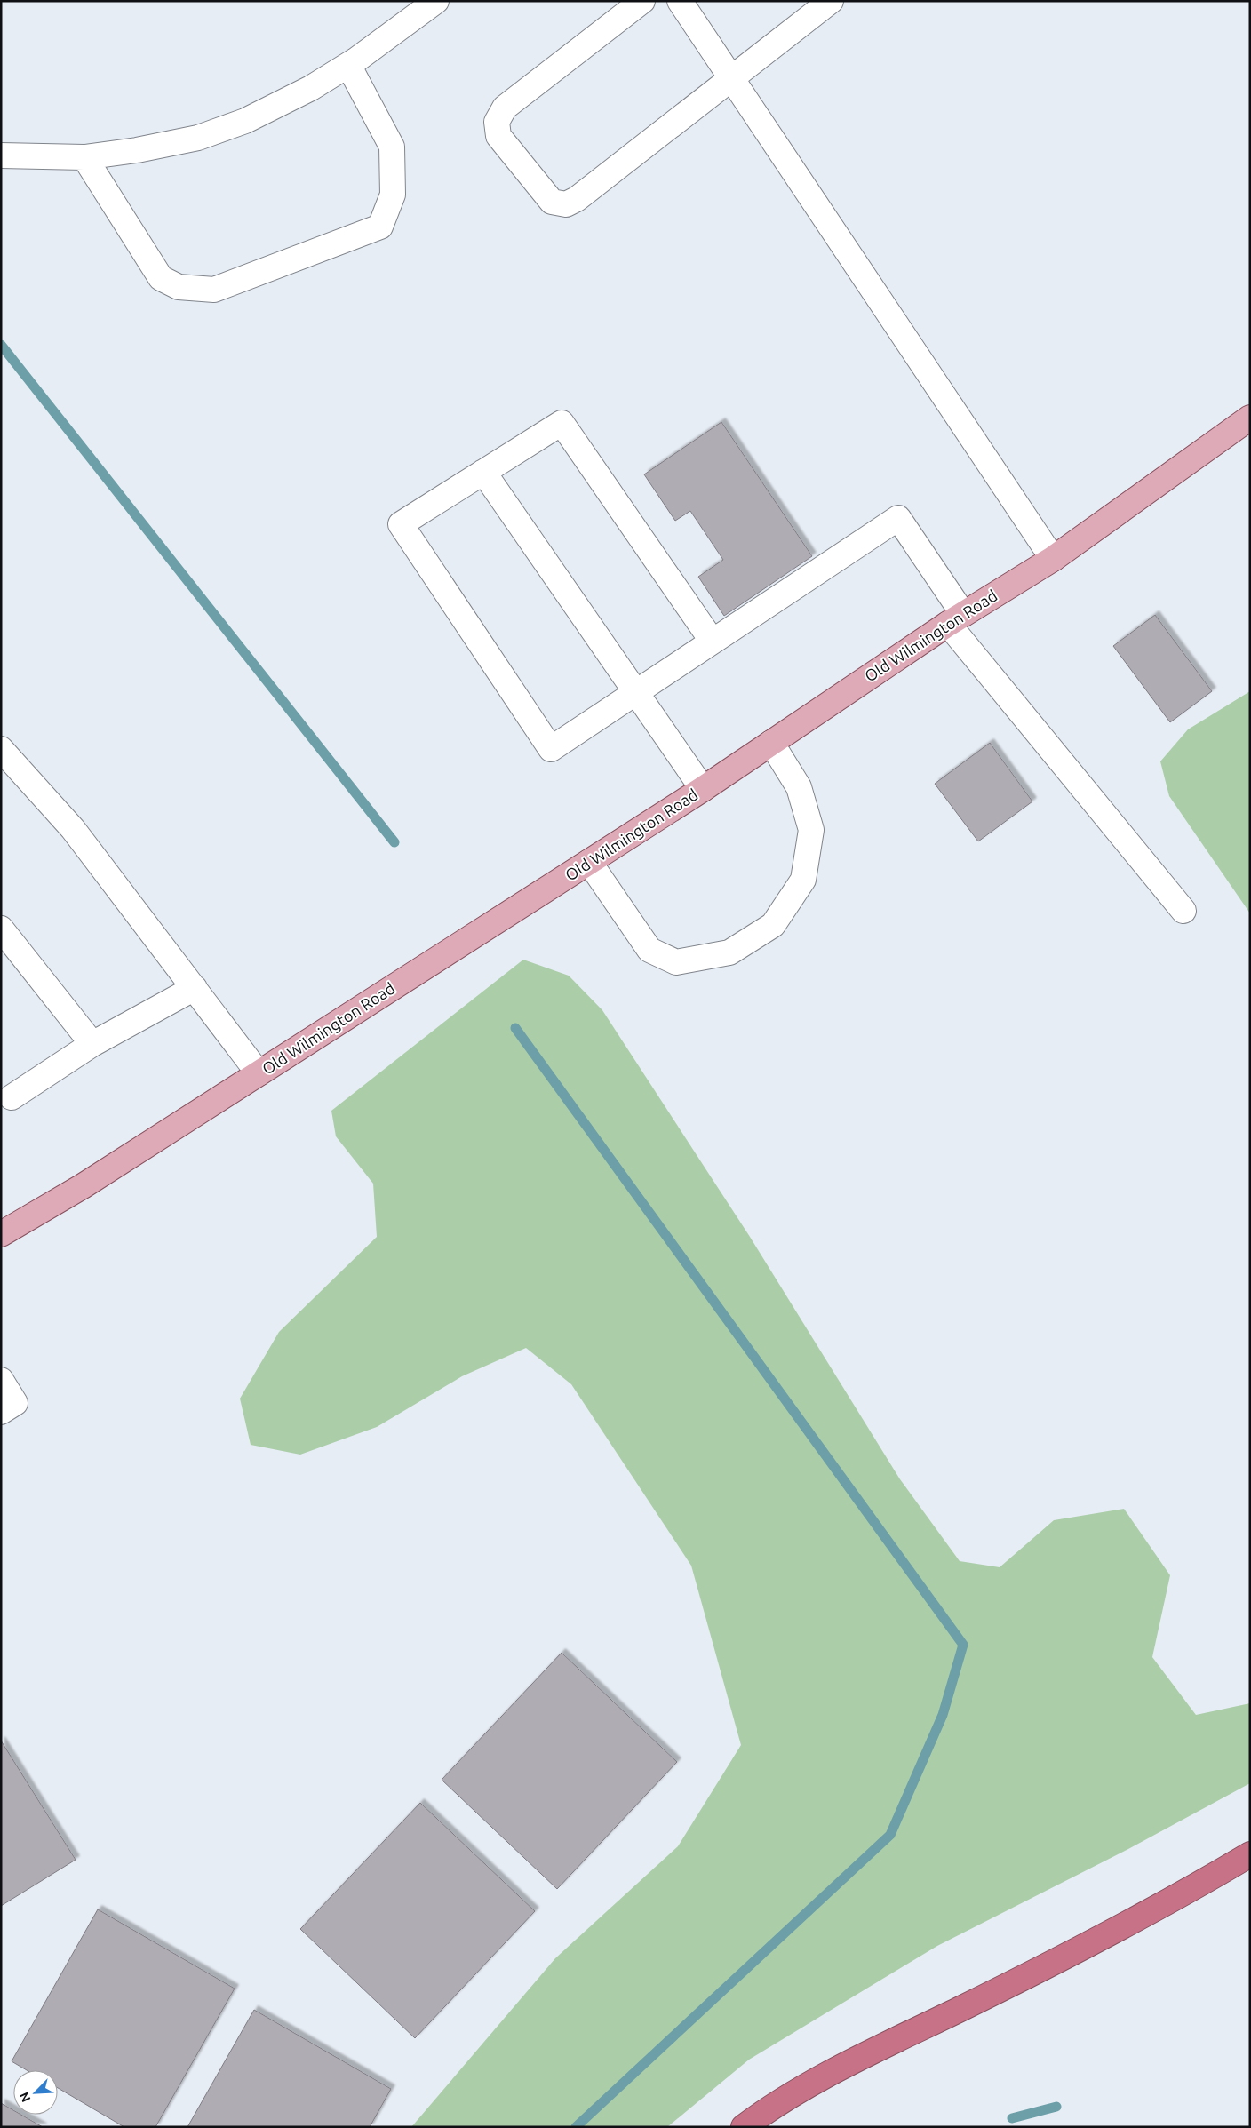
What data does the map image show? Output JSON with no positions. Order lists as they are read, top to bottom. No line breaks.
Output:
{"streets":{"main road":["Old Wilmington Road"]},"north":"bottom left"}
